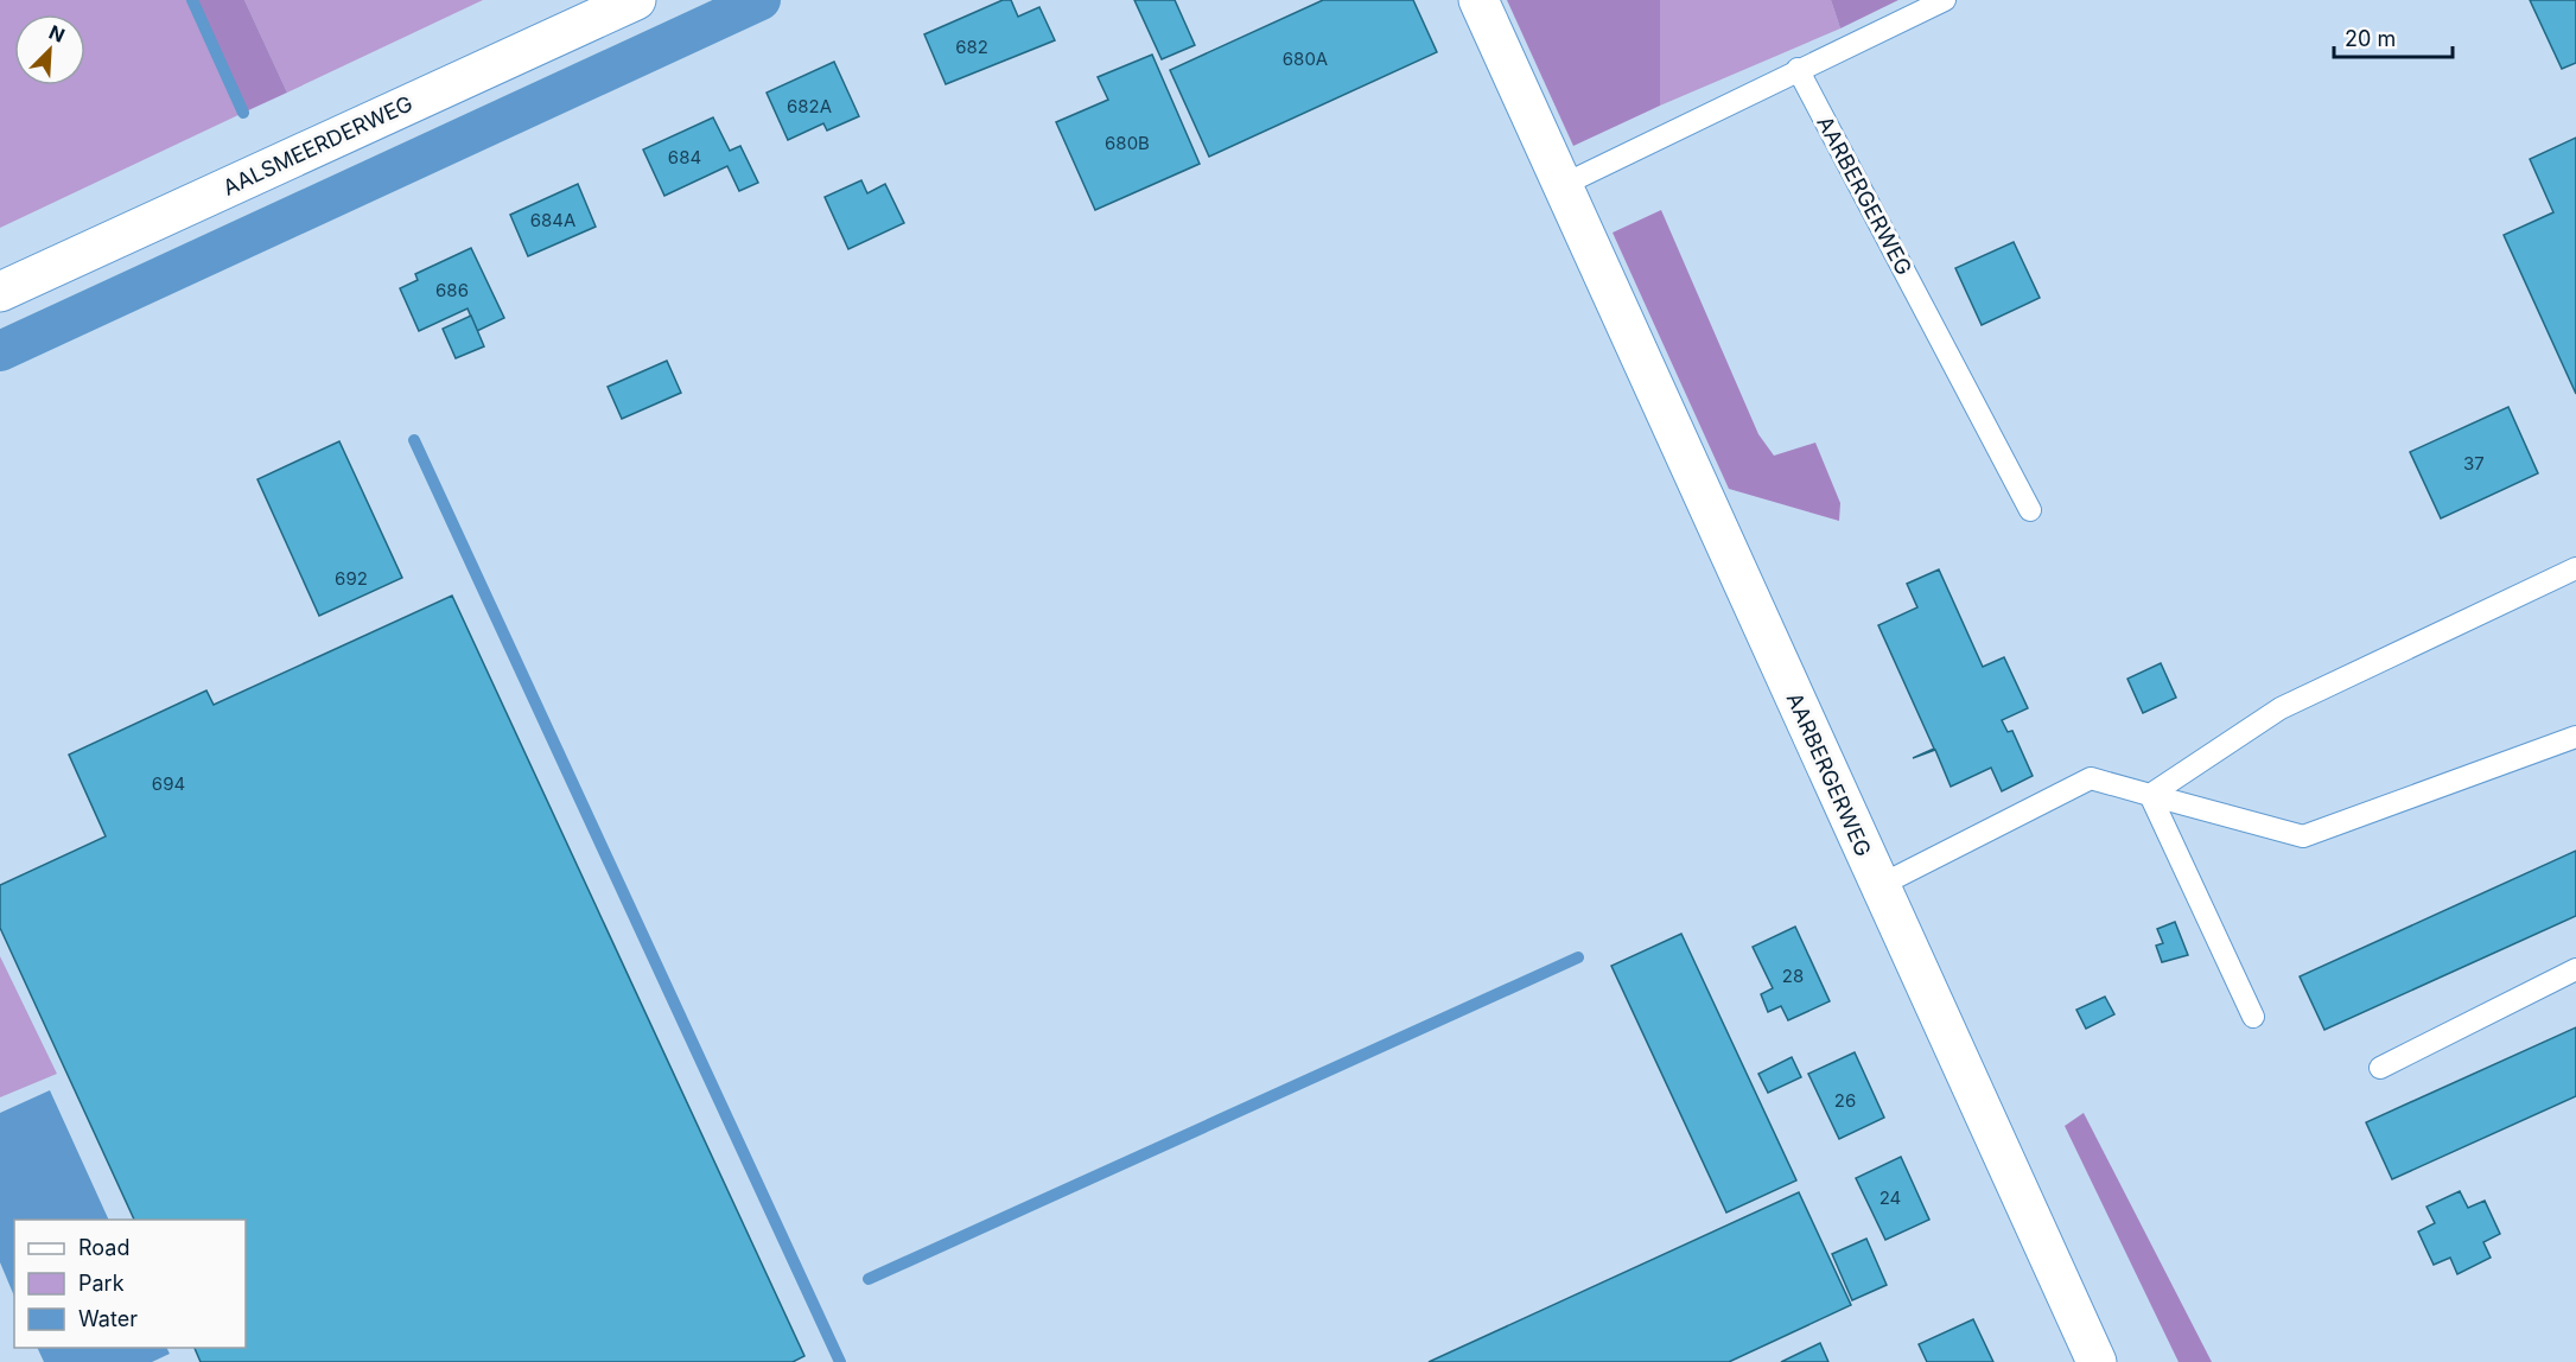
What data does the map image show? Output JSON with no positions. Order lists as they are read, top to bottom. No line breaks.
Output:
{"streets":{"street":["AALSMEERDERWEG","AARBERGERWEG"]},"house_numbers":["682","680A","682A","680B","684","684A","686","37","692","694","28","26","24"],"legend":["Road","Park","Water"],"scale_bar":"20 m","north":"top right"}
